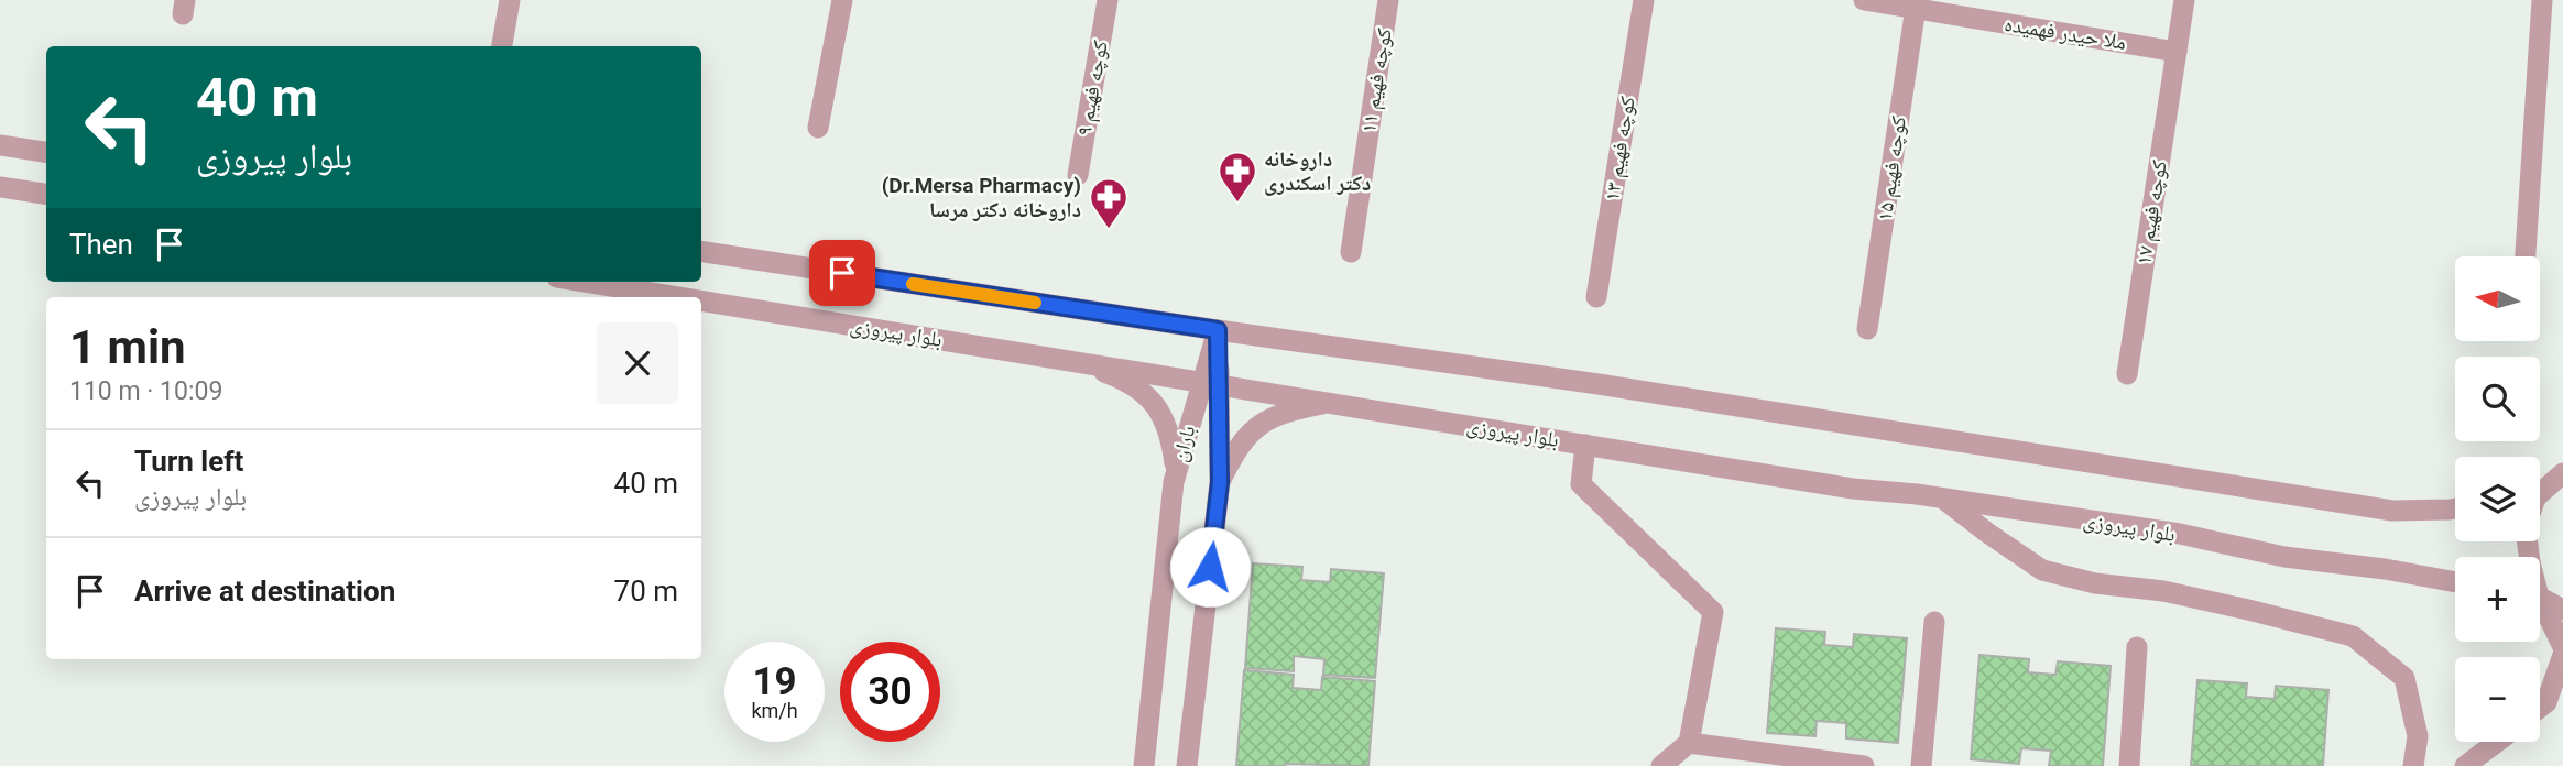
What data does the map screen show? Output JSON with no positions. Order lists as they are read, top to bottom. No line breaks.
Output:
{"streets":{"street":["ملا حیدر فهمیده","کوچه فهیم ۱۱","کوچه فهیم ۹","کوچه فهیم ۱۳","کوچه فهیم ۱۵","کوچه فهیم ۱۷","بلوار پیروزی","باران"]},"crossings":[["ملا حیدر فهمیده","کوچه فهیم ۱۵"],["ملا حیدر فهمیده","کوچه فهیم ۱۷"],["بلوار پیروزی","باران"]],"places":{"pharmacy":["داروخانه دکتر اسکندری","(Dr.Mersa Pharmacy) داروخانه دکتر مرسا"]},"north":"left","page":{"turn":["40 m","بلوار پیروزی"],"then":"Then","map_buttons":["+","−"],"heading":["1 min","110 m · 10:09"],"list":[{"name":"Turn left","note":"بلوار پیروزی","value":"40 m"},{"name":"Arrive at destination","value":"70 m"}],"speed":"19 km/h","limit":"30"}}
